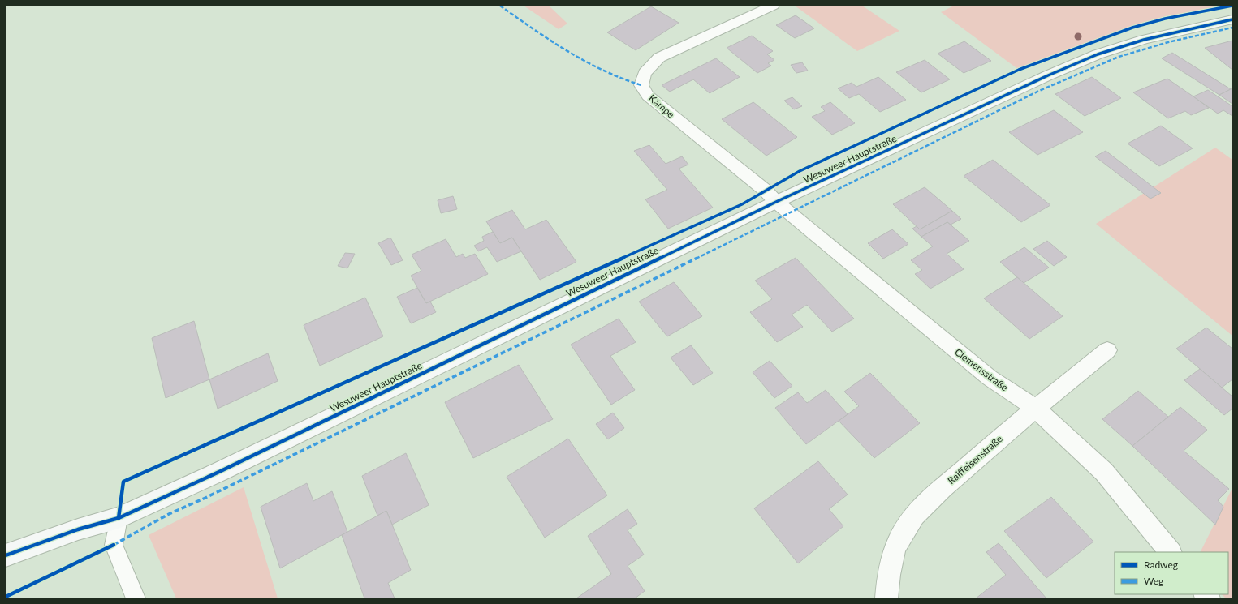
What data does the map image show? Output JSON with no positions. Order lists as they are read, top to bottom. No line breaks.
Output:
{"streets":{"main road":["Wesuweer Hauptstraße"],"street":["Kämpe","Clemensstraße","Raiffeisenstraße"]},"crossings":[["Kämpe","Wesuweer Hauptstraße"],["Kämpe","Clemensstraße"],["Wesuweer Hauptstraße","Clemensstraße"],["Clemensstraße","Raiffeisenstraße"]],"legend":["Radweg","Weg"]}
